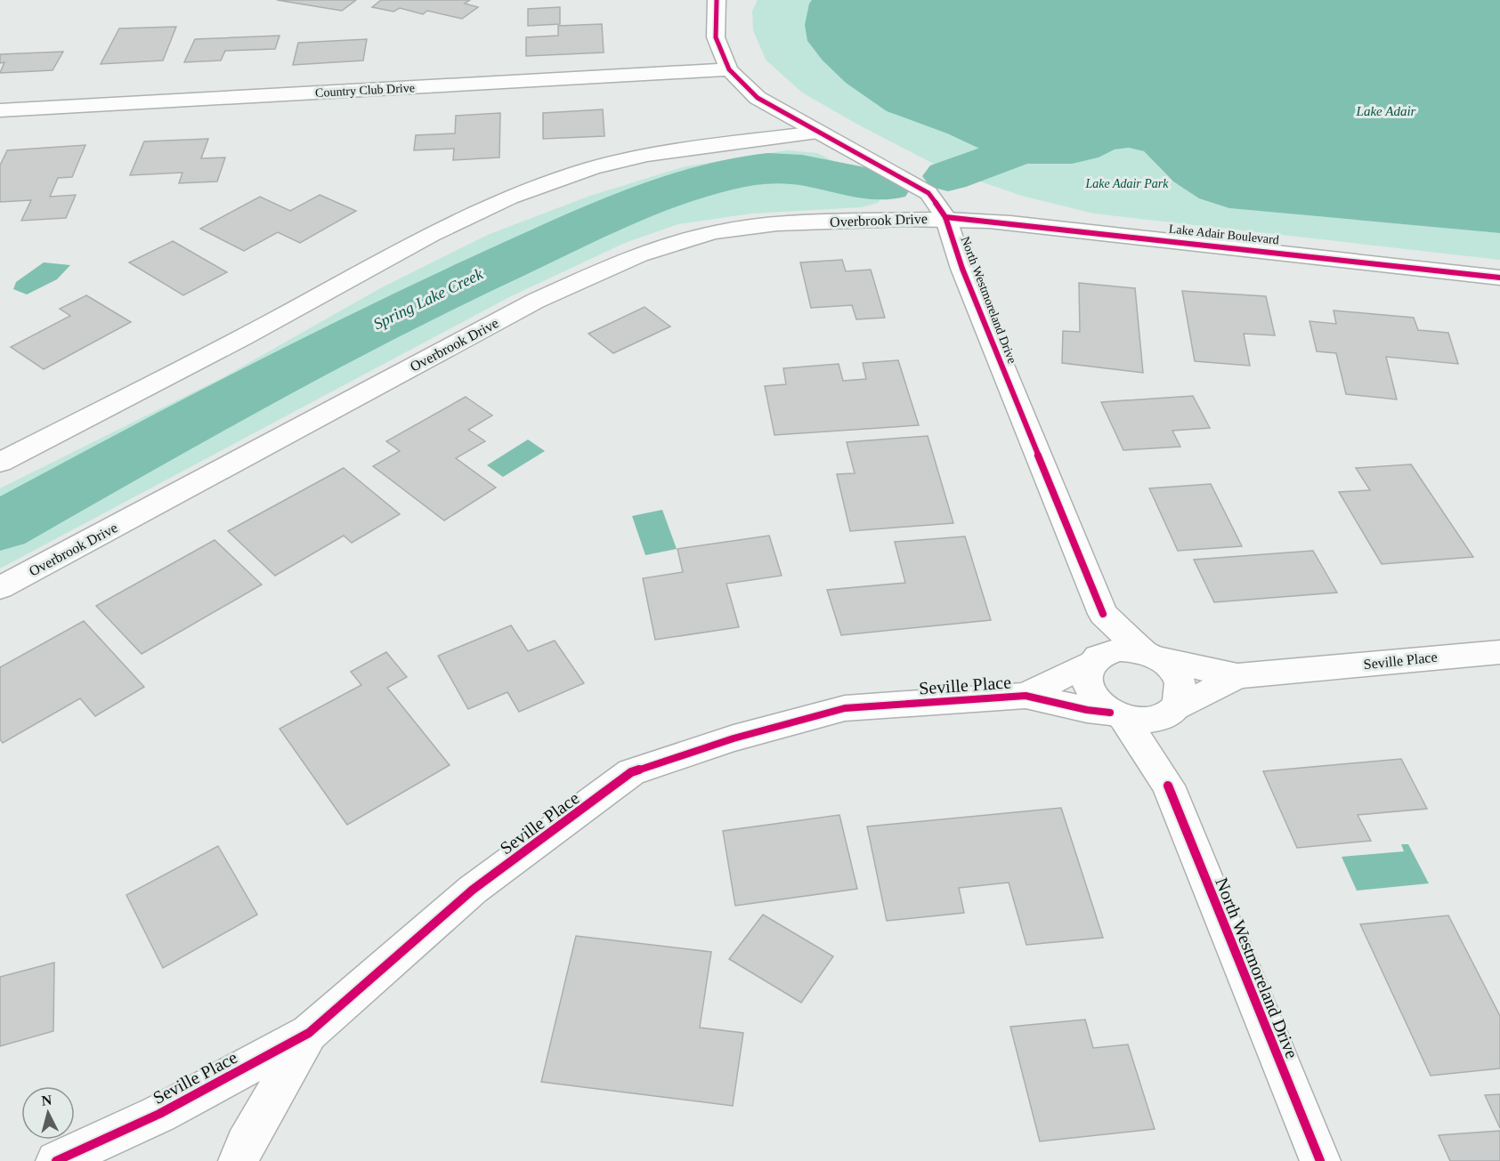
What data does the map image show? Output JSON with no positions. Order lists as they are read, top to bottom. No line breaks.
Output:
{"streets":{"street":["Country Club Drive","Overbrook Drive","Lake Adair Boulevard","North Westmoreland Drive","Seville Place"]},"crossings":[["Country Club Drive","North Westmoreland Drive"],["Overbrook Drive","Lake Adair Boulevard"],["Overbrook Drive","North Westmoreland Drive"],["Lake Adair Boulevard","North Westmoreland Drive"],["North Westmoreland Drive","Seville Place"]],"water":["Lake Adair","Spring Lake Creek"],"parks":["Lake Adair Park"],"north":"top"}
